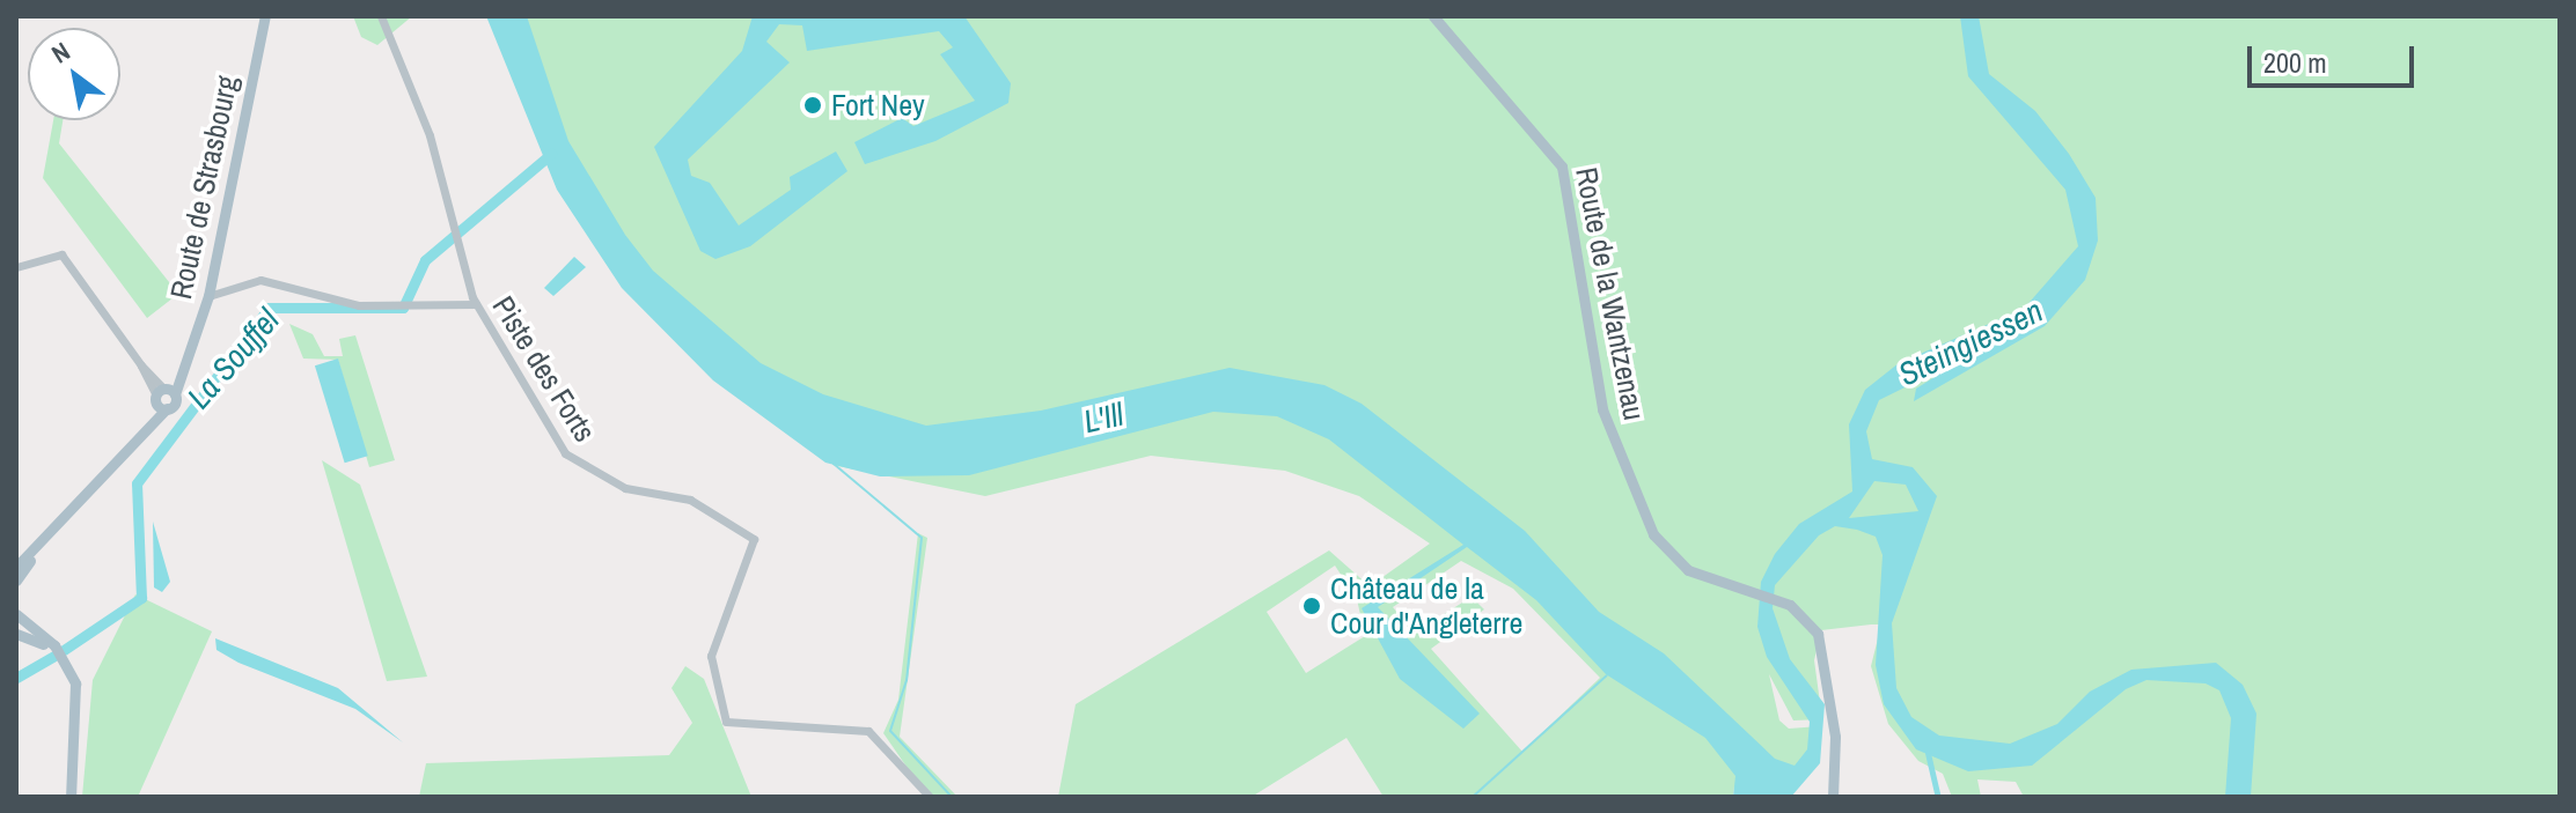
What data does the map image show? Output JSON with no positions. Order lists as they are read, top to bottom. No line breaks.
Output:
{"streets":{"main road":["Route de Strasbourg","Route de la Wantzenau"],"street":["Piste des Forts"]},"water":["Steingiessen","La Souffel","L'Ill"],"places":["Fort Ney","Château de la Cour d'Angleterre"],"scale_bar":"200 m","north":"top left"}
